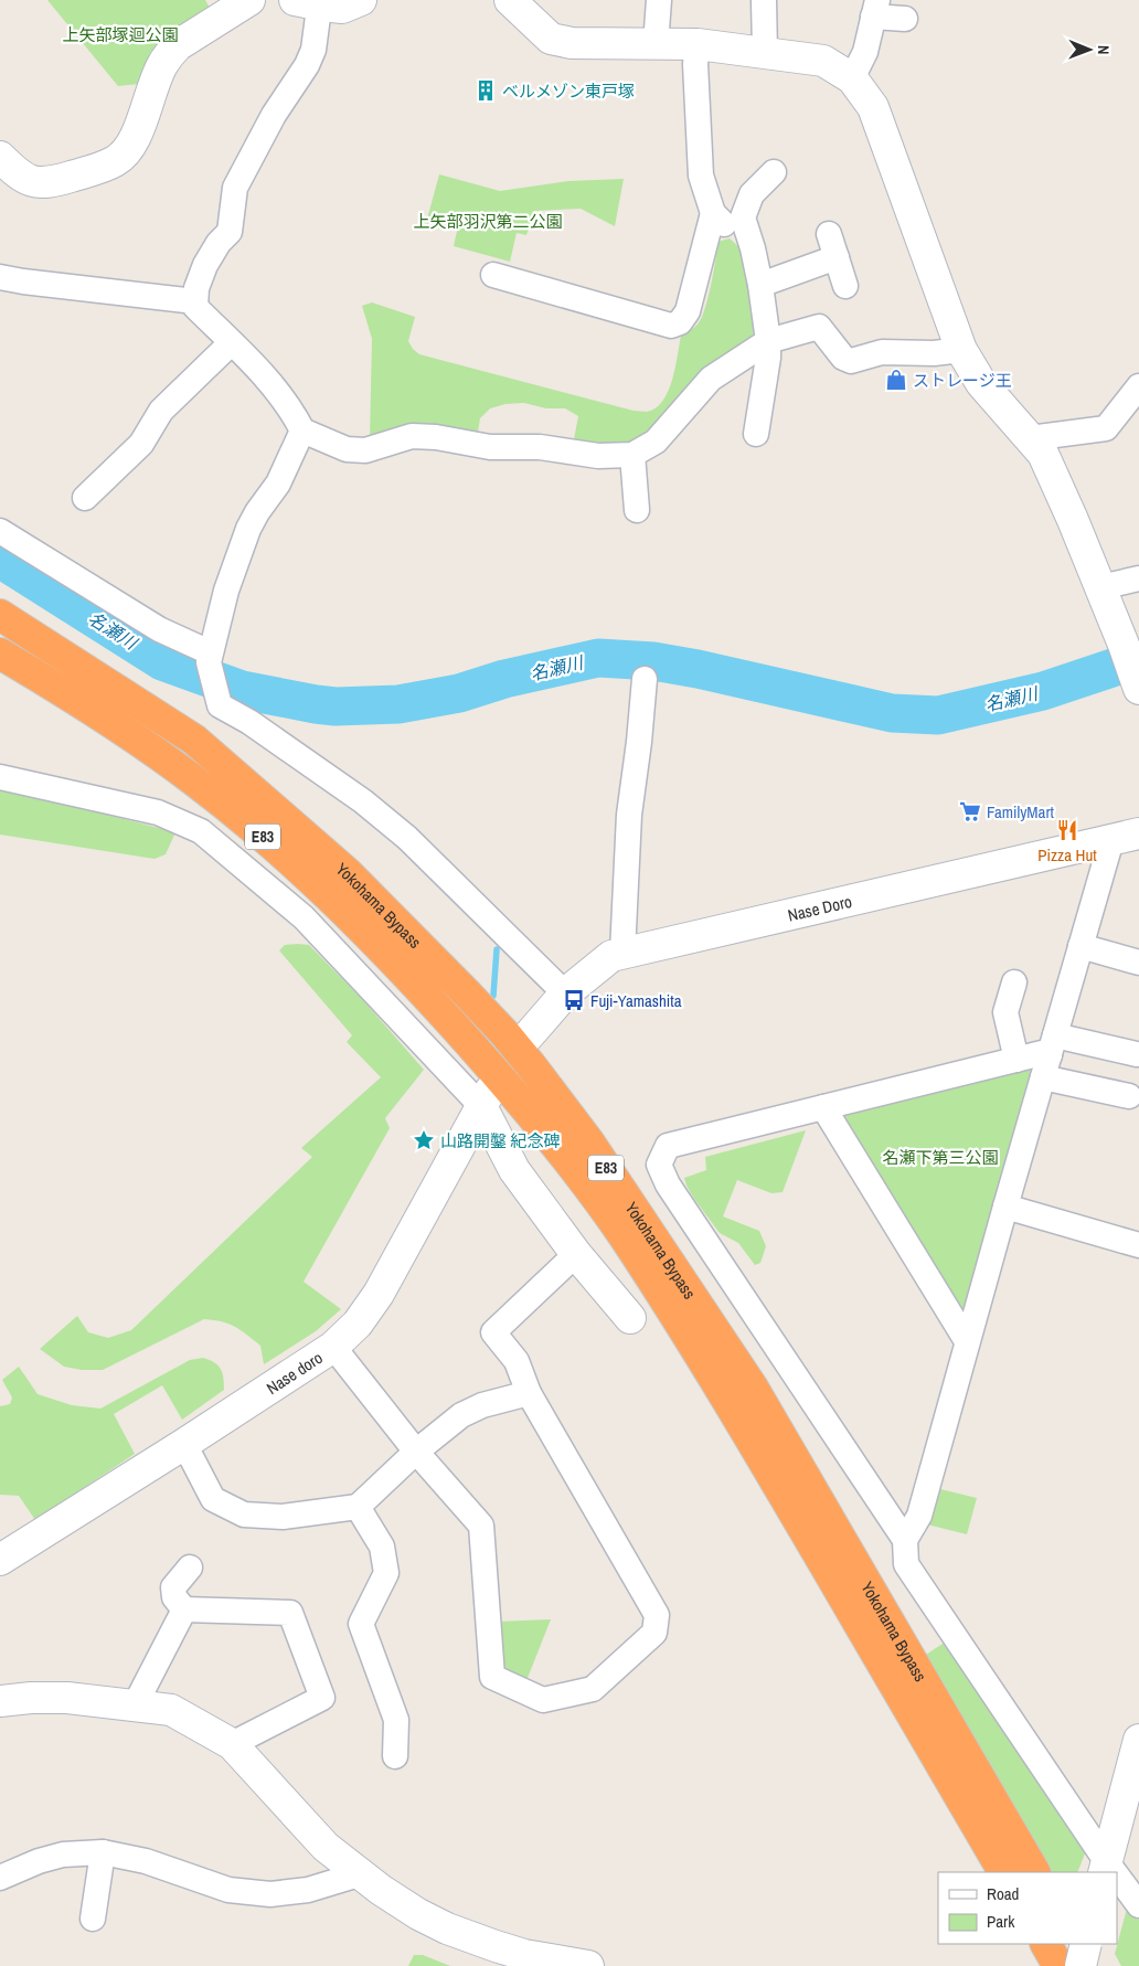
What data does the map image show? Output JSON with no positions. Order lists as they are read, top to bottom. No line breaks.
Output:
{"streets":{"highway":["E83","Yokohama Bypass"],"street":["Nase Doro","Nase doro"]},"water":["名瀬川"],"parks":["上矢部塚迴公園","上矢部羽沢第二公園","名瀬下第三公園"],"places":{"building":["ベルメゾン東戸塚"],"shop":["ストレージ王"],"supermarket":["FamilyMart"],"restaurant":["Pizza Hut"],"bus stop":["Fuji-Yamashita"],"place":["山路開鑿 紀念碑"]},"legend":["Road","Park"],"north":"right"}
